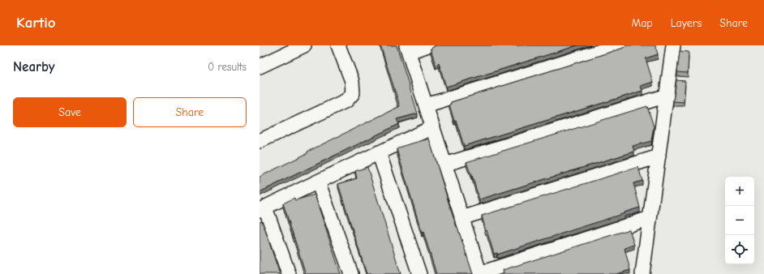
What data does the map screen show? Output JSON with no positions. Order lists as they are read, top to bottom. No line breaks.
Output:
{"page":{"header":"Kartio","nav":["Map","Layers","Share"],"heading":["Nearby","0 results"],"buttons":["Save","Share"],"map_buttons":["+","−"]}}
